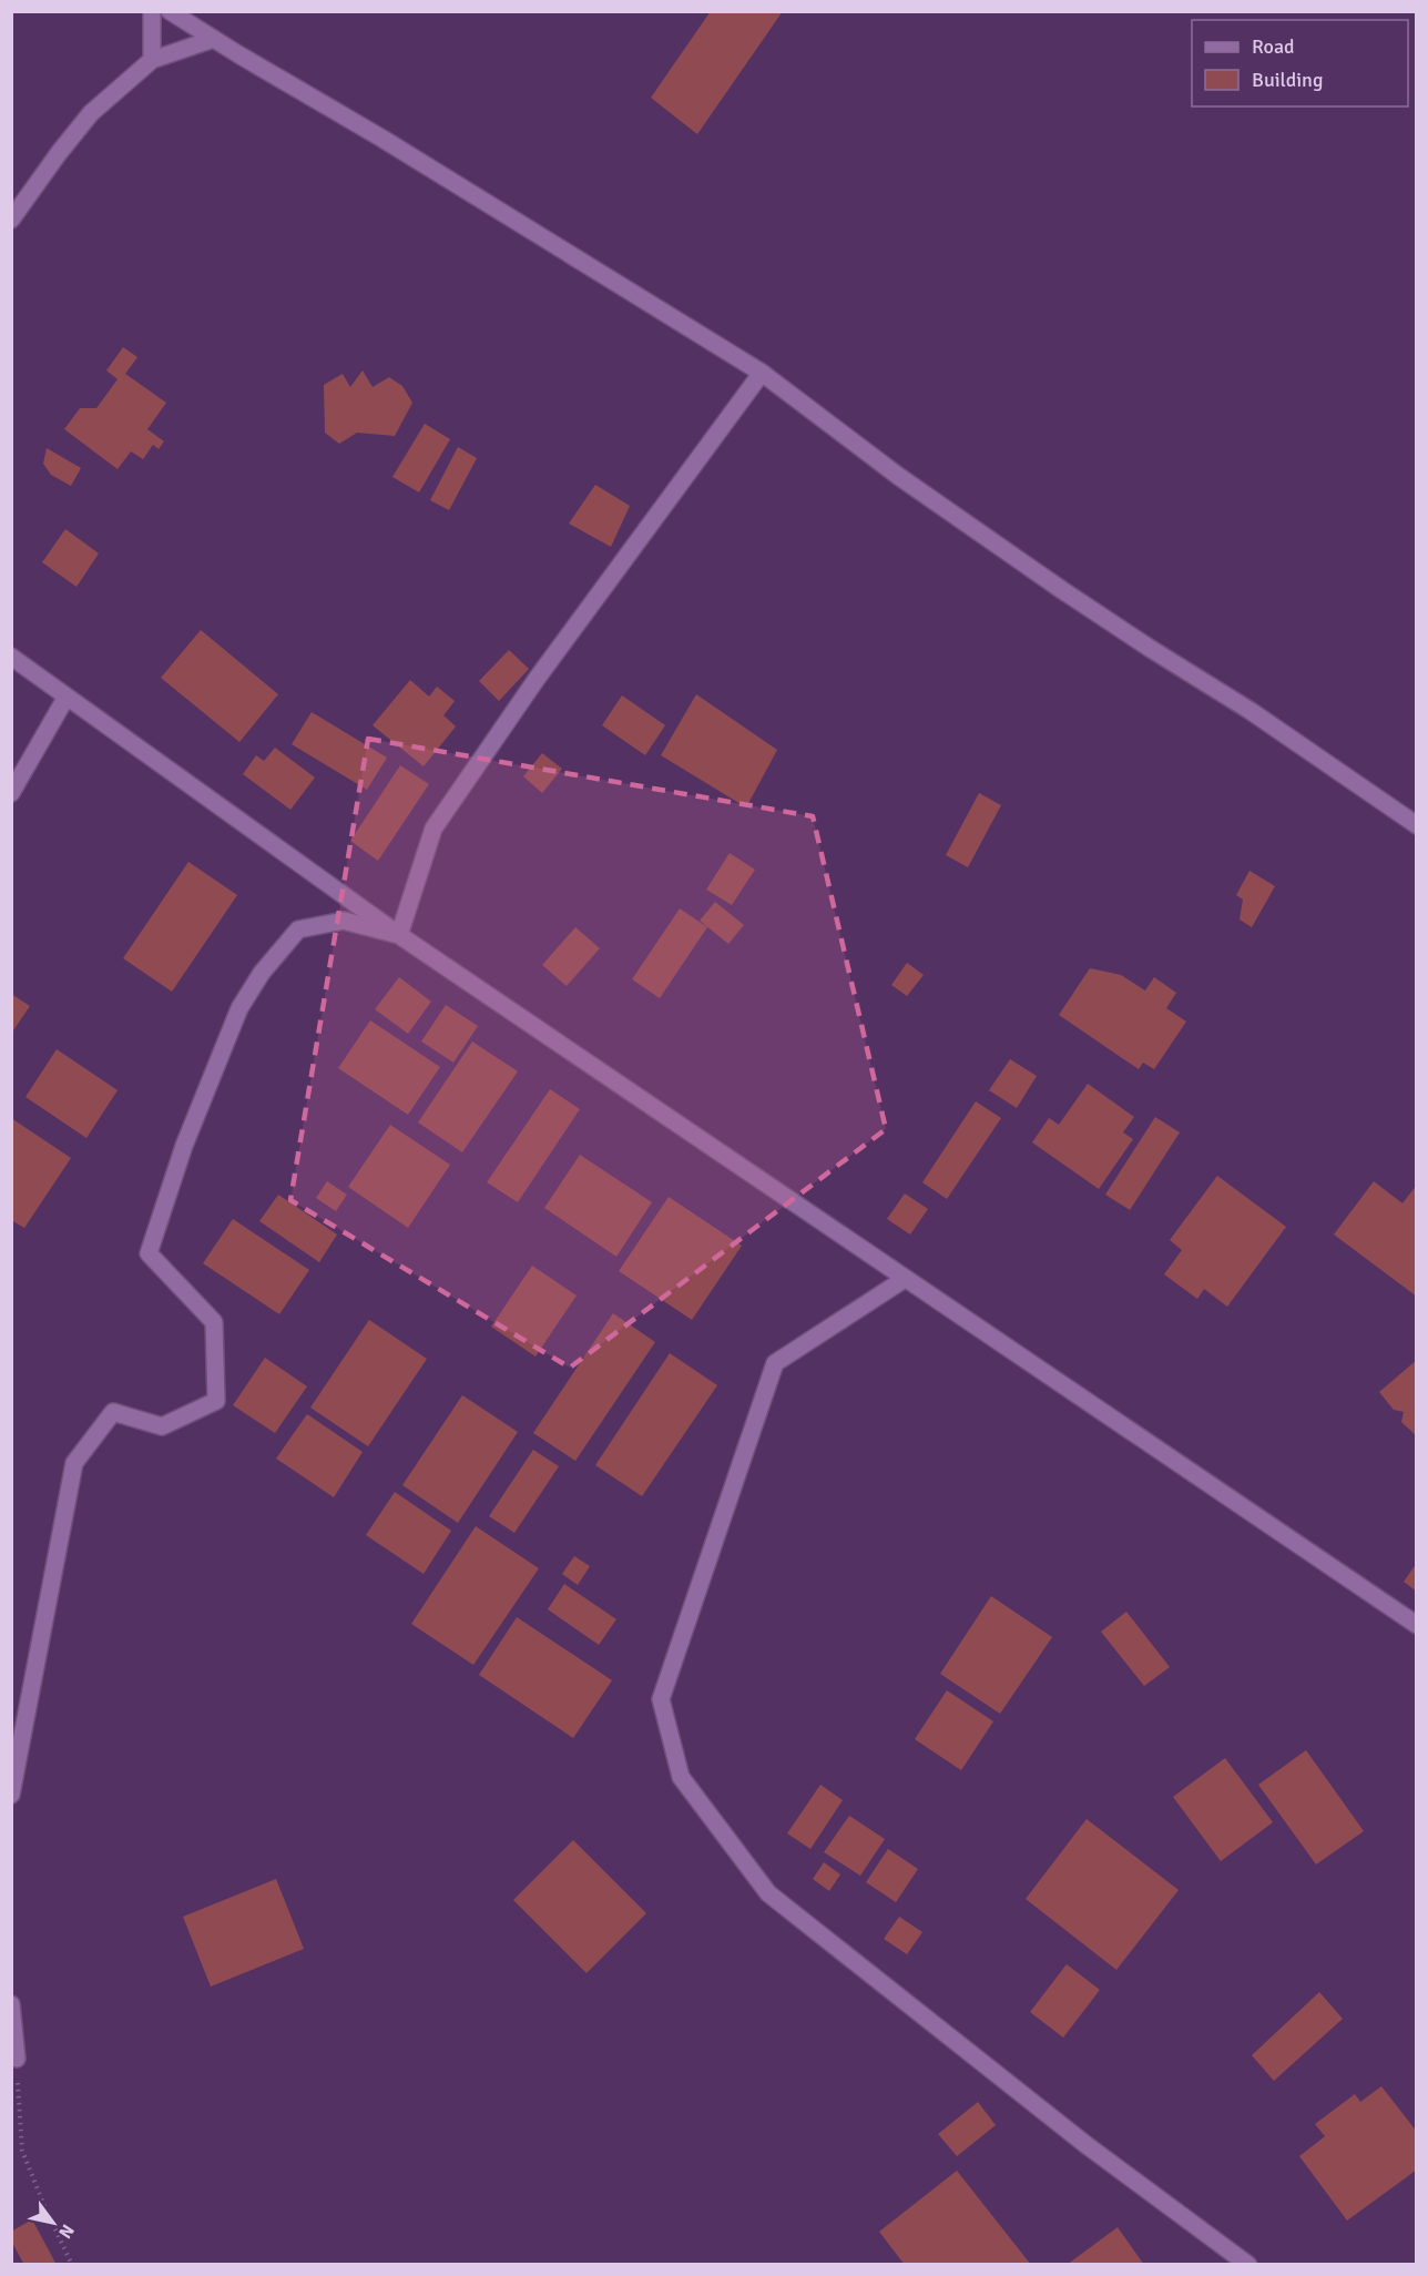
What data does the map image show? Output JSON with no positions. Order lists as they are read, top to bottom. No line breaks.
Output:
{"legend":["Road","Building"],"north":"bottom right"}
